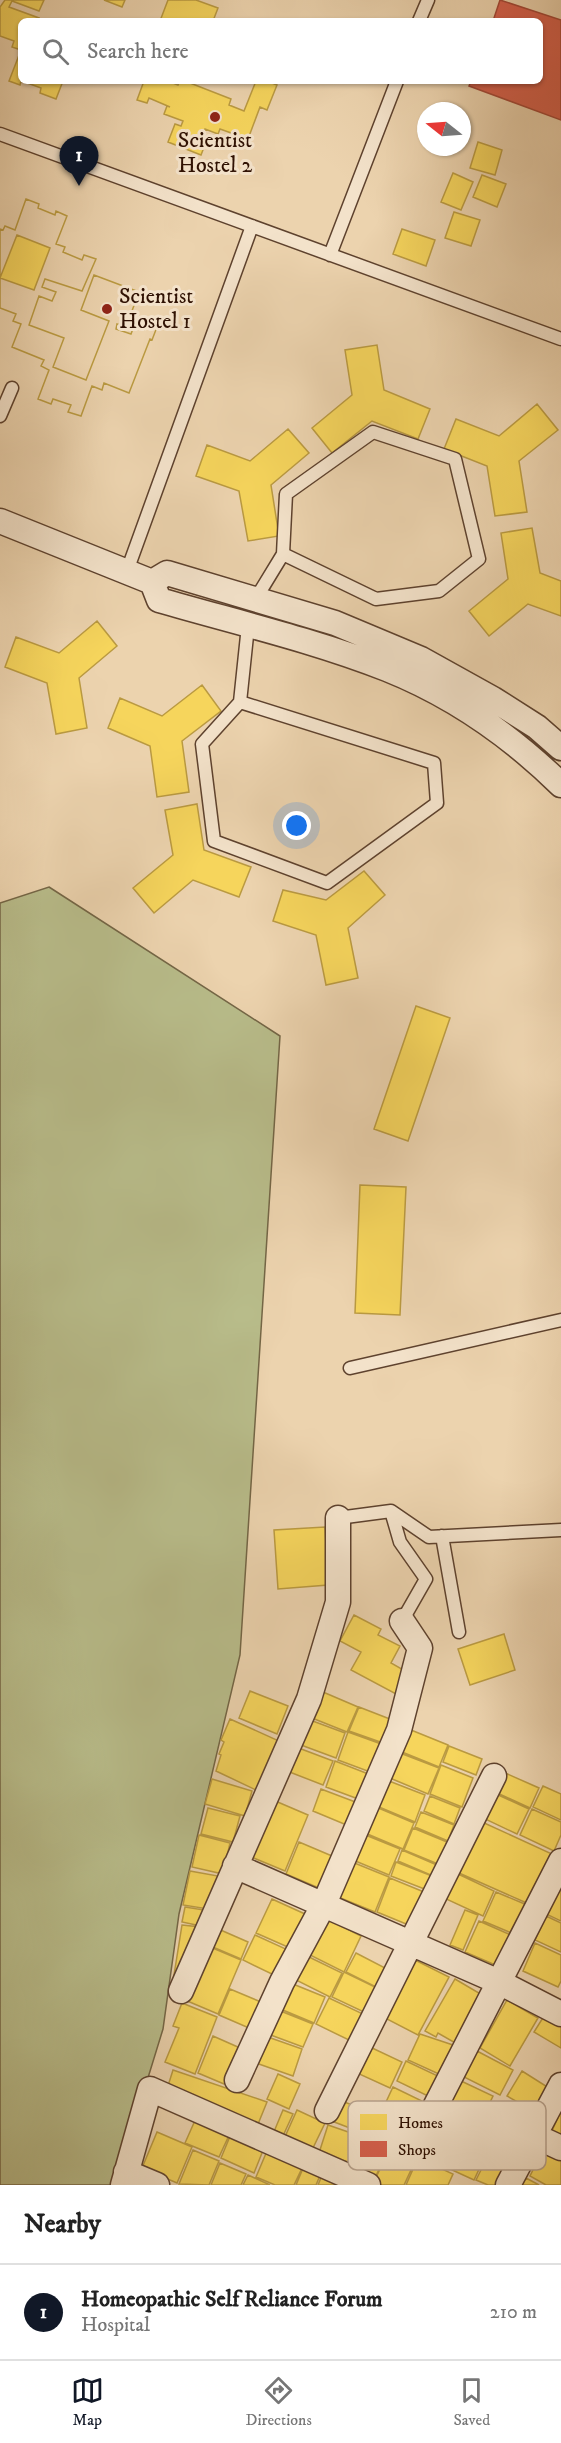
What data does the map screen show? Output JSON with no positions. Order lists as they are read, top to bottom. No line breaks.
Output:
{"places":["Scientist Hostel 2","Scientist Hostel 1"],"legend":["Homes","Shops"],"north":"left","page":{"search":"Search here","pins":"1","heading":"Nearby","list":[{"mark":"1","name":"Homeopathic Self Reliance Forum","note":"Hospital","value":"210 m"}],"nav":["Map","Directions","Saved"]}}
